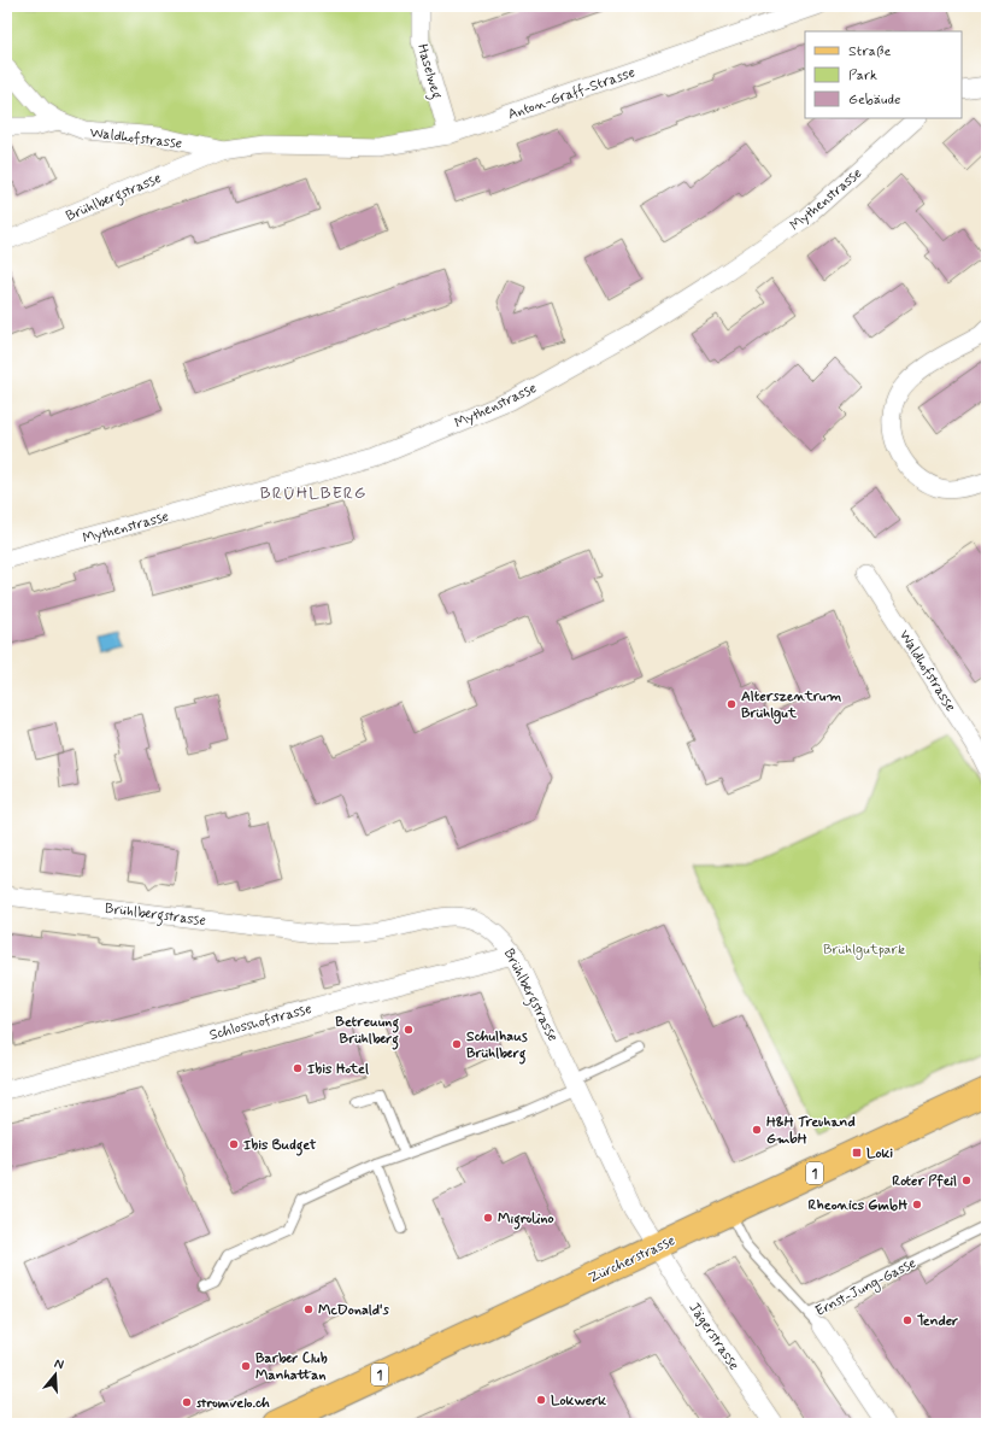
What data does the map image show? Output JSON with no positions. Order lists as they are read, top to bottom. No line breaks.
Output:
{"streets":{"main road":["1","Zürcherstrasse"],"street":["Haselweg","Anton-Graff-Strasse","Waldhofstrasse","Brühlbergstrasse","Mythenstrasse","Schlosshofstrasse","Ernst-Jung-Gasse","Jägerstrasse"]},"crossings":[["Haselweg","Anton-Graff-Strasse"],["Anton-Graff-Strasse","Waldhofstrasse"],["Waldhofstrasse","Brühlbergstrasse"],["Brühlbergstrasse","Schlosshofstrasse"],["Brühlbergstrasse","Zürcherstrasse"],["Brühlbergstrasse","Jägerstrasse"],["Zürcherstrasse","Jägerstrasse"]],"districts":["BRÜHLBERG"],"parks":["Brühlgutpark"],"places":{"other":["Alterszentrum Brühlgut","Betreuung Brühlberg","Schulhaus Brühlberg","Ibis Hotel","H&H Treuhand GmbH","Ibis Budget","Roter Pfeil","Rheonics GmbH","Migrolino","McDonald's","Tender","Barber Club Manhattan","Lokwerk","stromvelo.ch"],"transit":["Loki"]},"legend":["Straße","Park","Gebäude"],"north":"top"}
